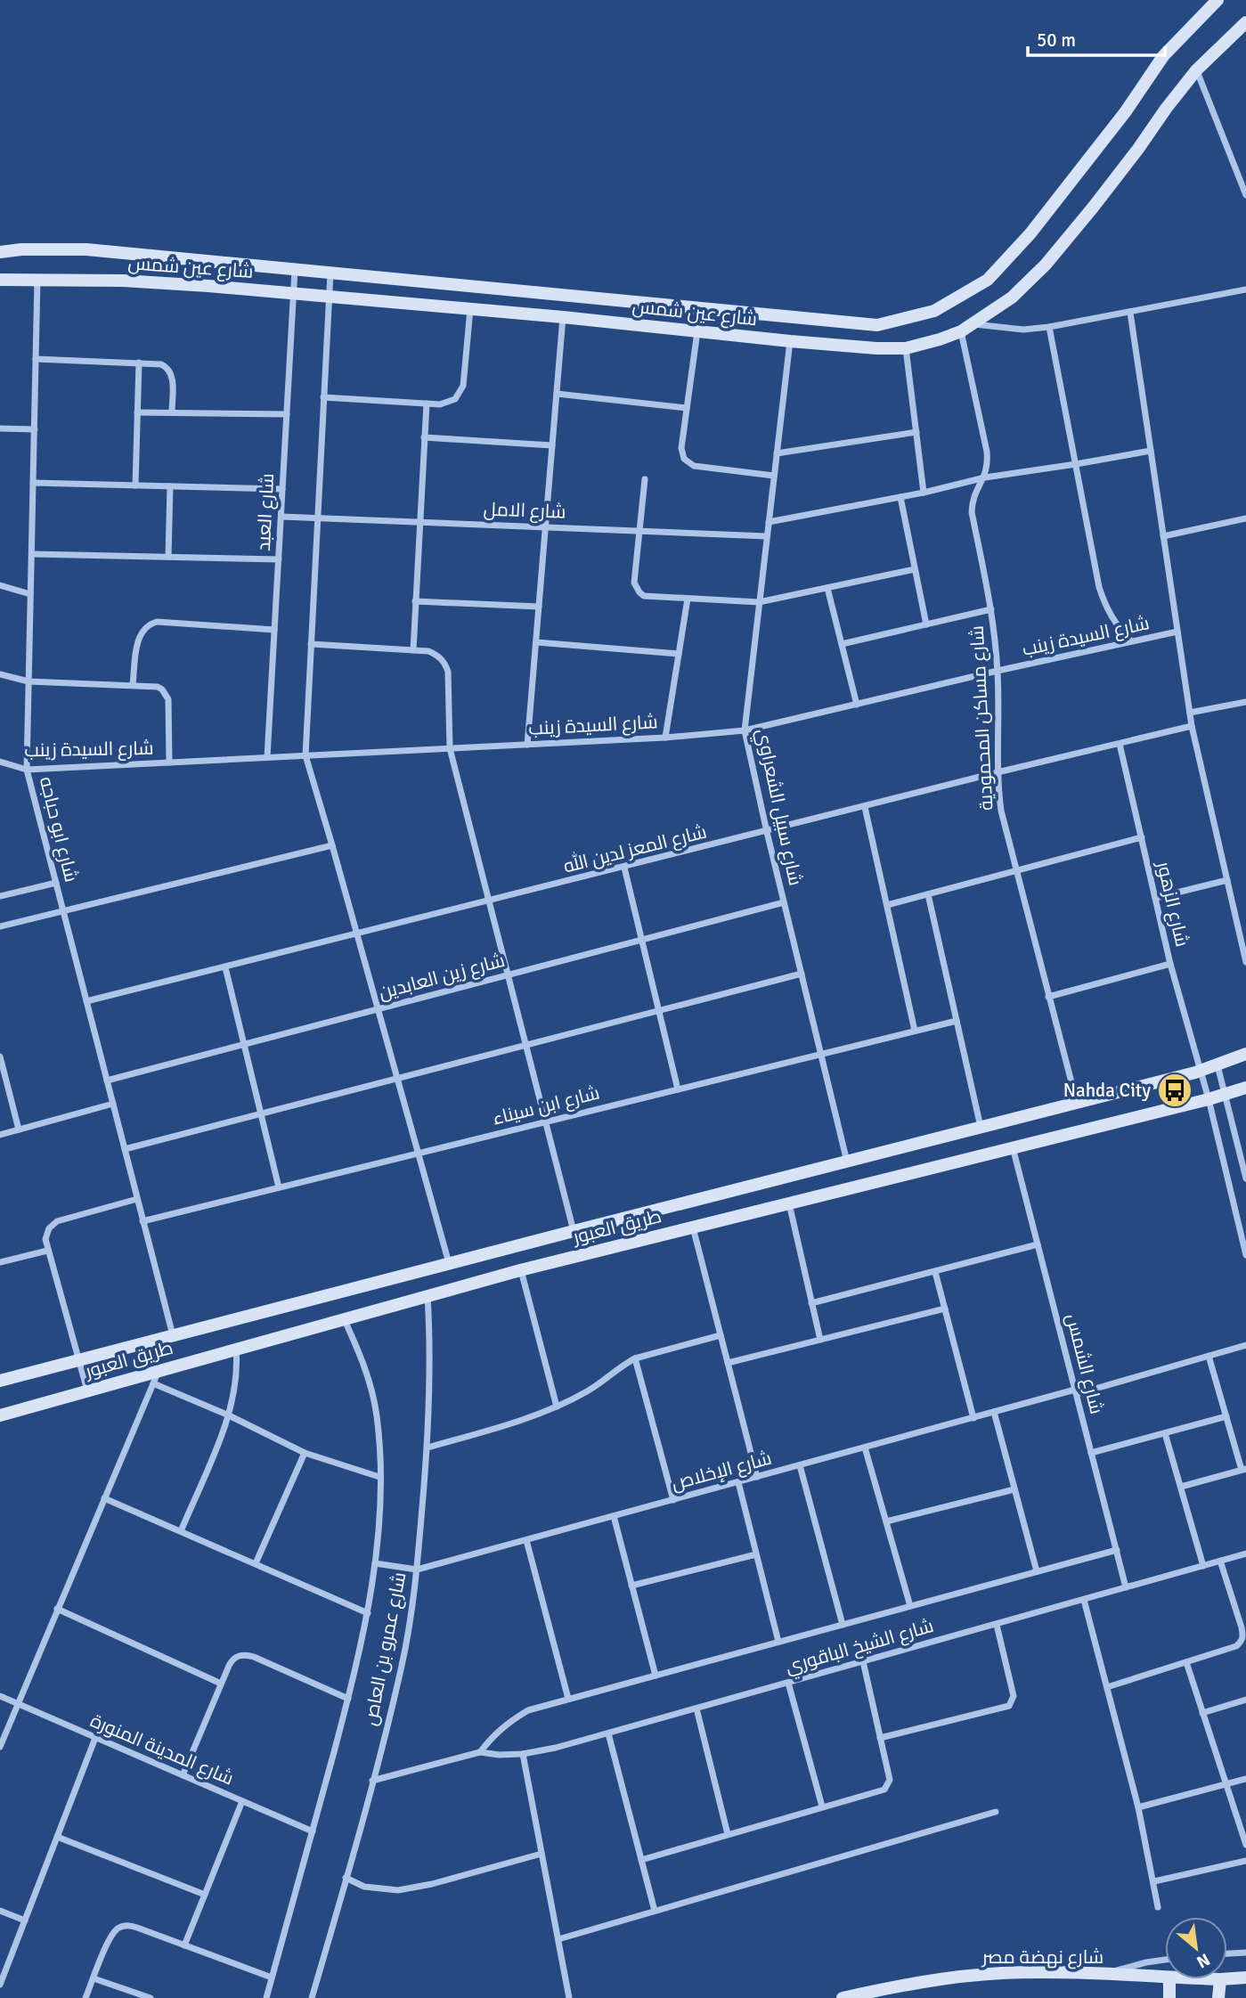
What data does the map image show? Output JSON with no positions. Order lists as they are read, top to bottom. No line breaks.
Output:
{"streets":{"street":["شارع عين شمس","شارع الامل","شارع العبد","شارع السيدة زينب","شارع مساكن المحمودية","شارع سبيل الشعراوي","شارع ابو حباجه","شارع المعز لدين الله","شارع الزهور","شارع زين العابدين","شارع ابن سيناء","طريق العبور","شارع الشمس","شارع الإخلاص","شارع الشيخ الباقوري","شارع عمرو بن العاص","شارع المدينة المنورة","شارع نهضة مصر"]},"crossings":[["شارع عين شمس","شارع العبد"],["شارع عين شمس","شارع مساكن المحمودية"],["شارع عين شمس","شارع سبيل الشعراوي"],["شارع عين شمس","شارع ابو حباجه"],["شارع الامل","شارع العبد"],["شارع الامل","شارع سبيل الشعراوي"],["شارع العبد","شارع السيدة زينب"],["شارع السيدة زينب","شارع مساكن المحمودية"],["شارع السيدة زينب","شارع سبيل الشعراوي"],["شارع السيدة زينب","شارع ابو حباجه"],["شارع مساكن المحمودية","شارع المعز لدين الله"],["شارع مساكن المحمودية","طريق العبور"],["شارع سبيل الشعراوي","شارع المعز لدين الله"],["شارع سبيل الشعراوي","شارع زين العابدين"],["شارع سبيل الشعراوي","شارع ابن سيناء"],["شارع سبيل الشعراوي","طريق العبور"],["شارع ابو حباجه","شارع المعز لدين الله"],["شارع ابو حباجه","شارع زين العابدين"],["شارع ابو حباجه","شارع ابن سيناء"],["شارع ابو حباجه","طريق العبور"],["شارع المعز لدين الله","شارع الزهور"],["شارع الزهور","طريق العبور"],["طريق العبور","شارع الشمس"],["طريق العبور","شارع عمرو بن العاص"],["شارع الشمس","شارع الإخلاص"],["شارع الشمس","شارع الشيخ الباقوري"],["شارع الإخلاص","شارع عمرو بن العاص"],["شارع الشيخ الباقوري","شارع عمرو بن العاص"],["شارع عمرو بن العاص","شارع المدينة المنورة"]],"places":{"bus stop":["Nahda City"]},"scale_bar":"50 m","north":"bottom right"}
